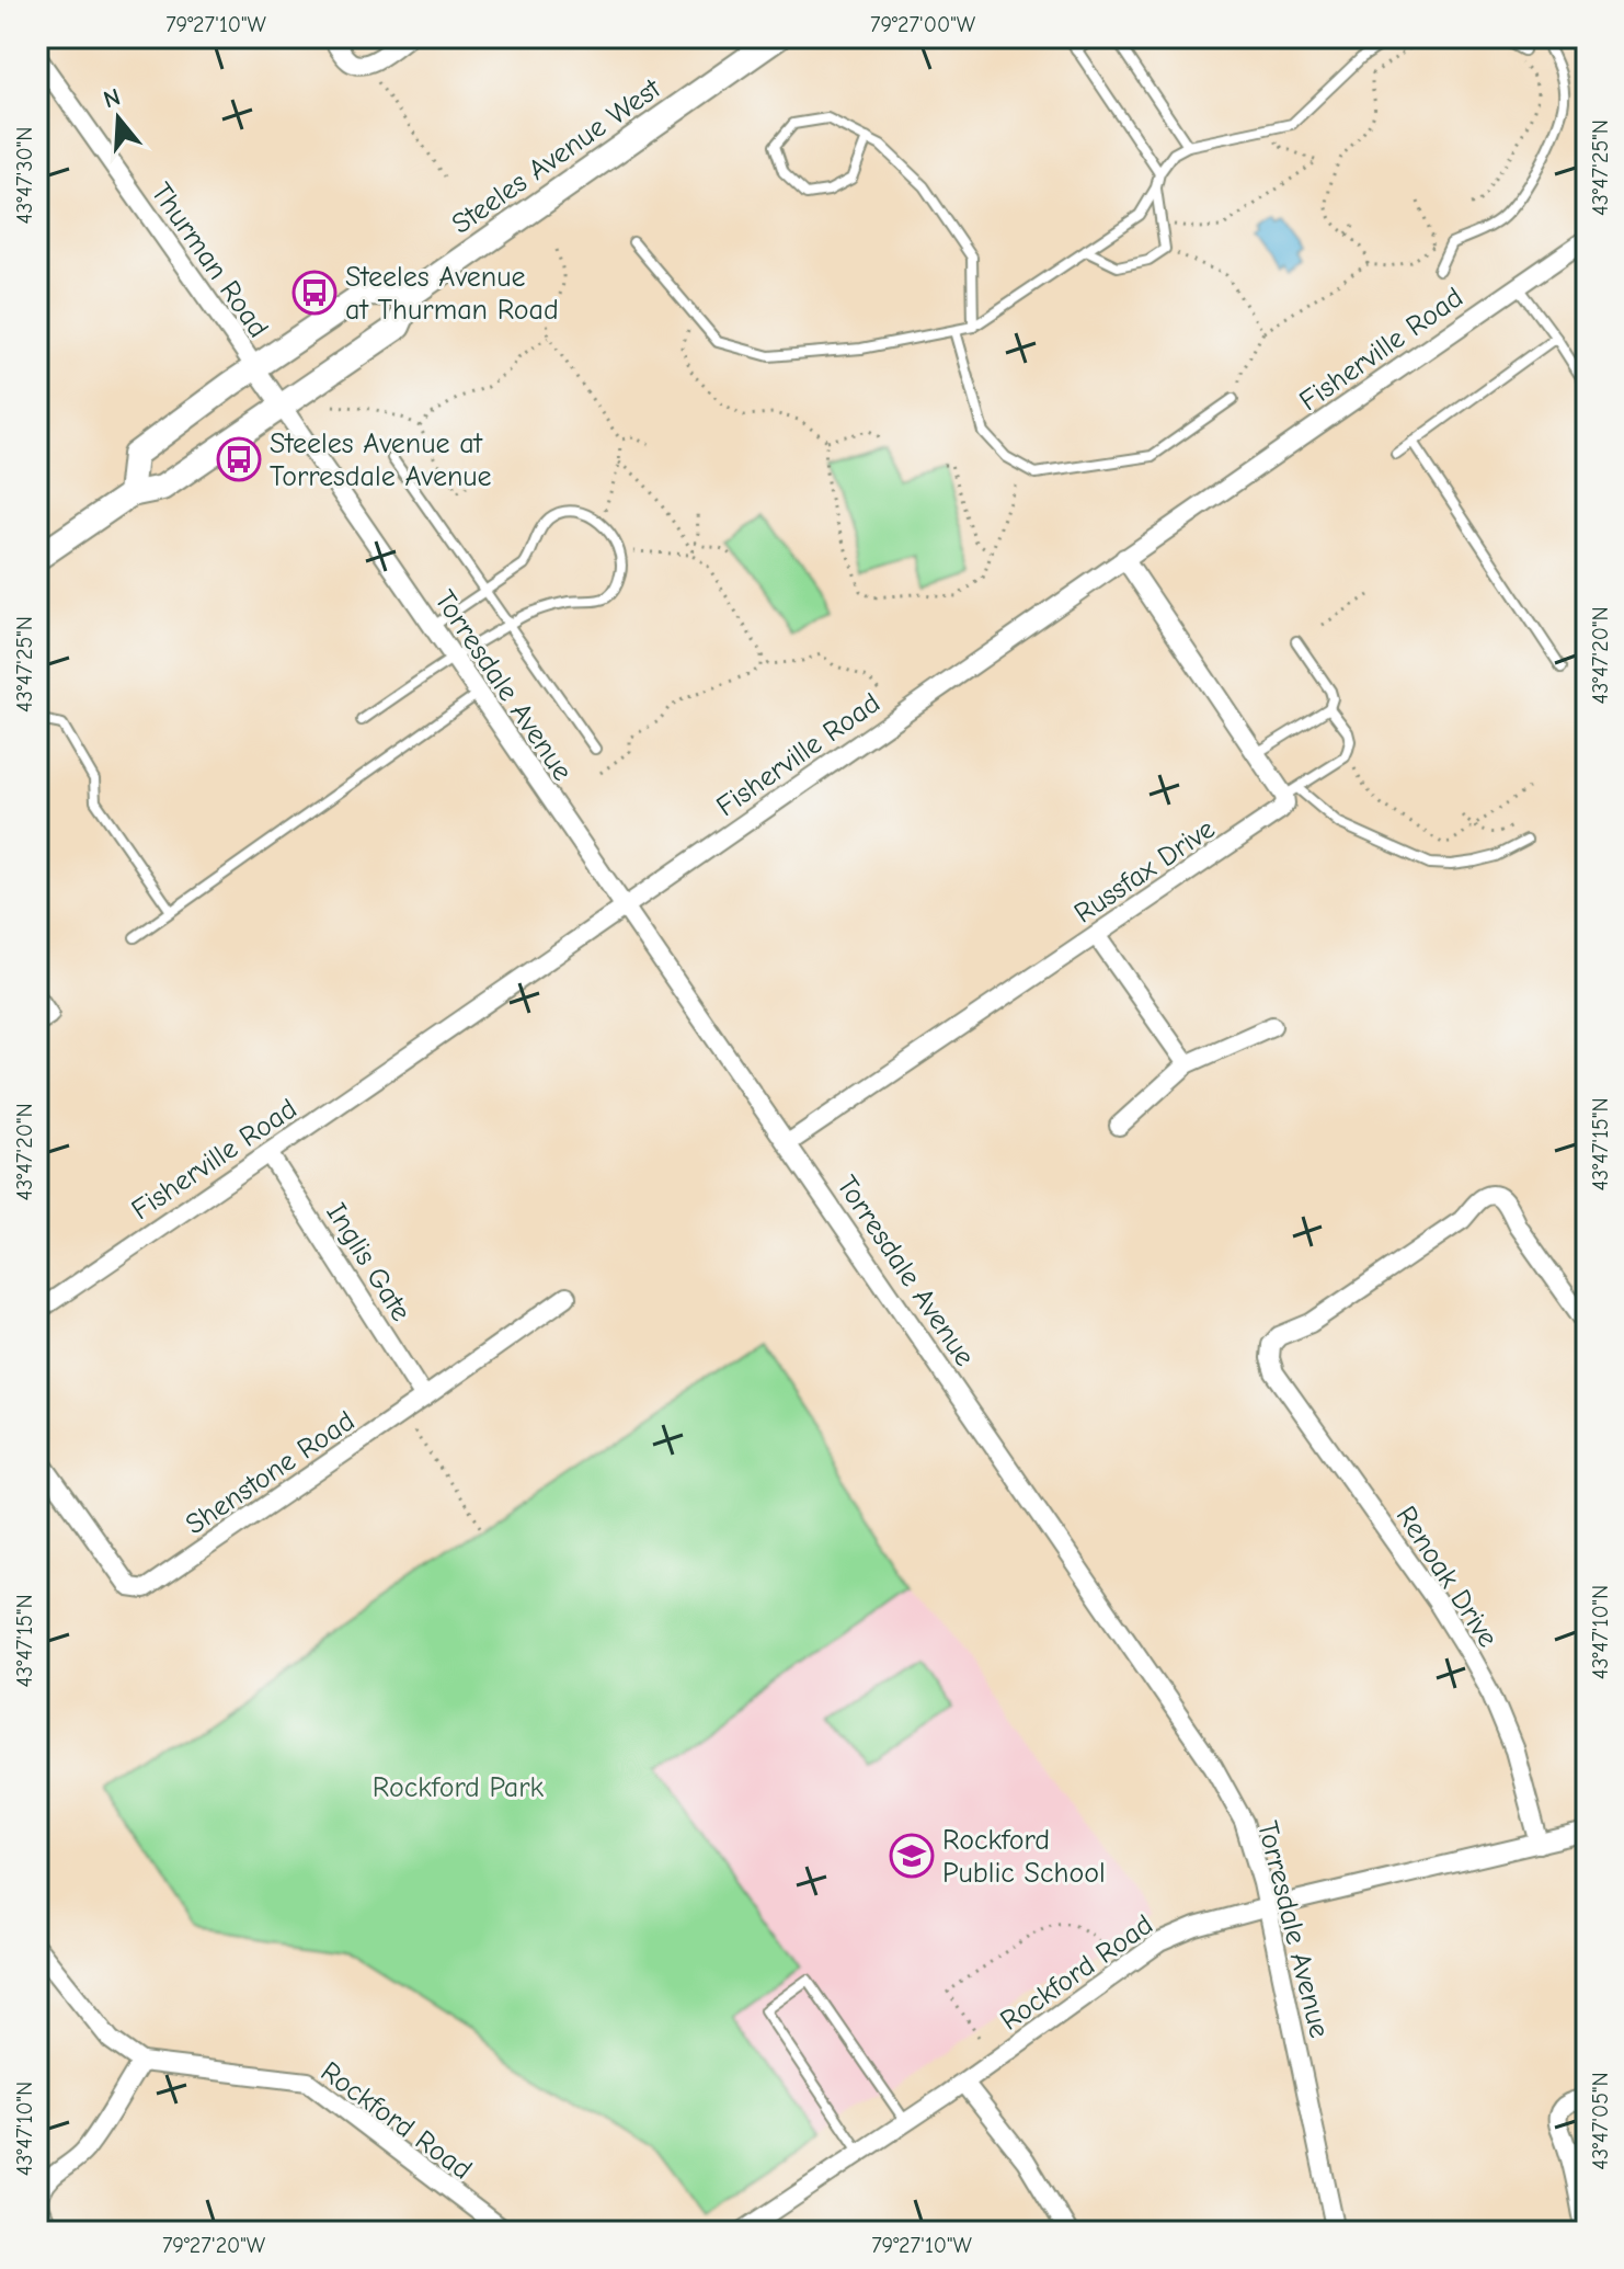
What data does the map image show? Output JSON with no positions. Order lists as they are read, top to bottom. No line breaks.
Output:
{"streets":{"main road":["Steeles Avenue West"],"street":["Thurman Road","Fisherville Road","Torresdale Avenue","Russfax Drive","Inglis Gate","Shenstone Road","Renoak Drive","Rockford Road"]},"crossings":[["Steeles Avenue West","Thurman Road"],["Steeles Avenue West","Torresdale Avenue"],["Thurman Road","Torresdale Avenue"],["Fisherville Road","Torresdale Avenue"],["Fisherville Road","Inglis Gate"],["Torresdale Avenue","Russfax Drive"],["Torresdale Avenue","Rockford Road"],["Inglis Gate","Shenstone Road"],["Renoak Drive","Rockford Road"]],"parks":["Rockford Park"],"places":{"bus stop":["Steeles Avenue at Thurman Road","Steeles Avenue at Torresdale Avenue"],"school or university":["Rockford Public School"]},"north":"top","coordinates":["79°27'10\"W","79°27'00\"W","43°47'25\"N","43°47'30\"N","43°47'20\"N","43°47'15\"N","43°47'10\"N","43°47'05\"N","79°27'20\"W"]}
